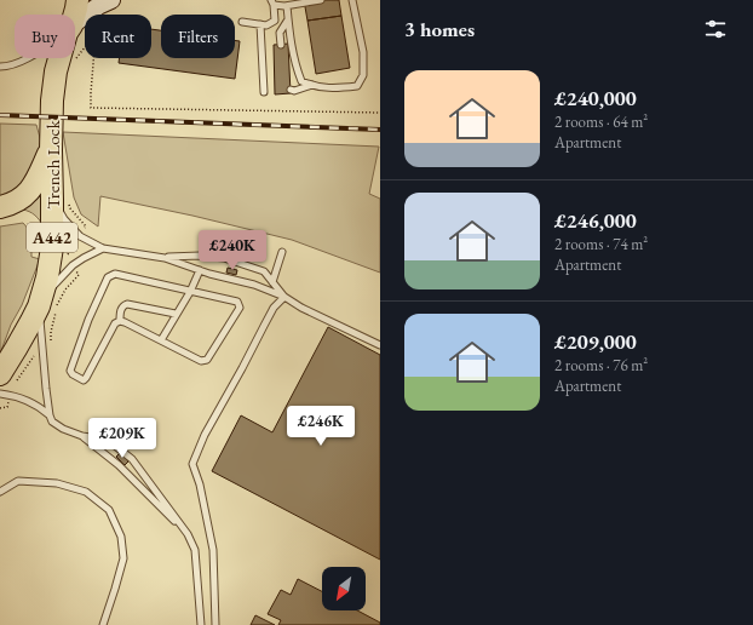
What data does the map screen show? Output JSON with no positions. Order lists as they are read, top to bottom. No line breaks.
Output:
{"streets":{"highway":["Trench Lock","A442"]},"north":"bottom left","page":{"heading":"3 homes","chip":["Buy","Rent","Filters"],"list":[{"name":"£240,000","note":"2 rooms · 64 m² · Apartment"},{"name":"£246,000","note":"2 rooms · 74 m² · Apartment"},{"name":"£209,000","note":"2 rooms · 76 m² · Apartment"}],"price":["£240K","£246K","£209K"]}}
